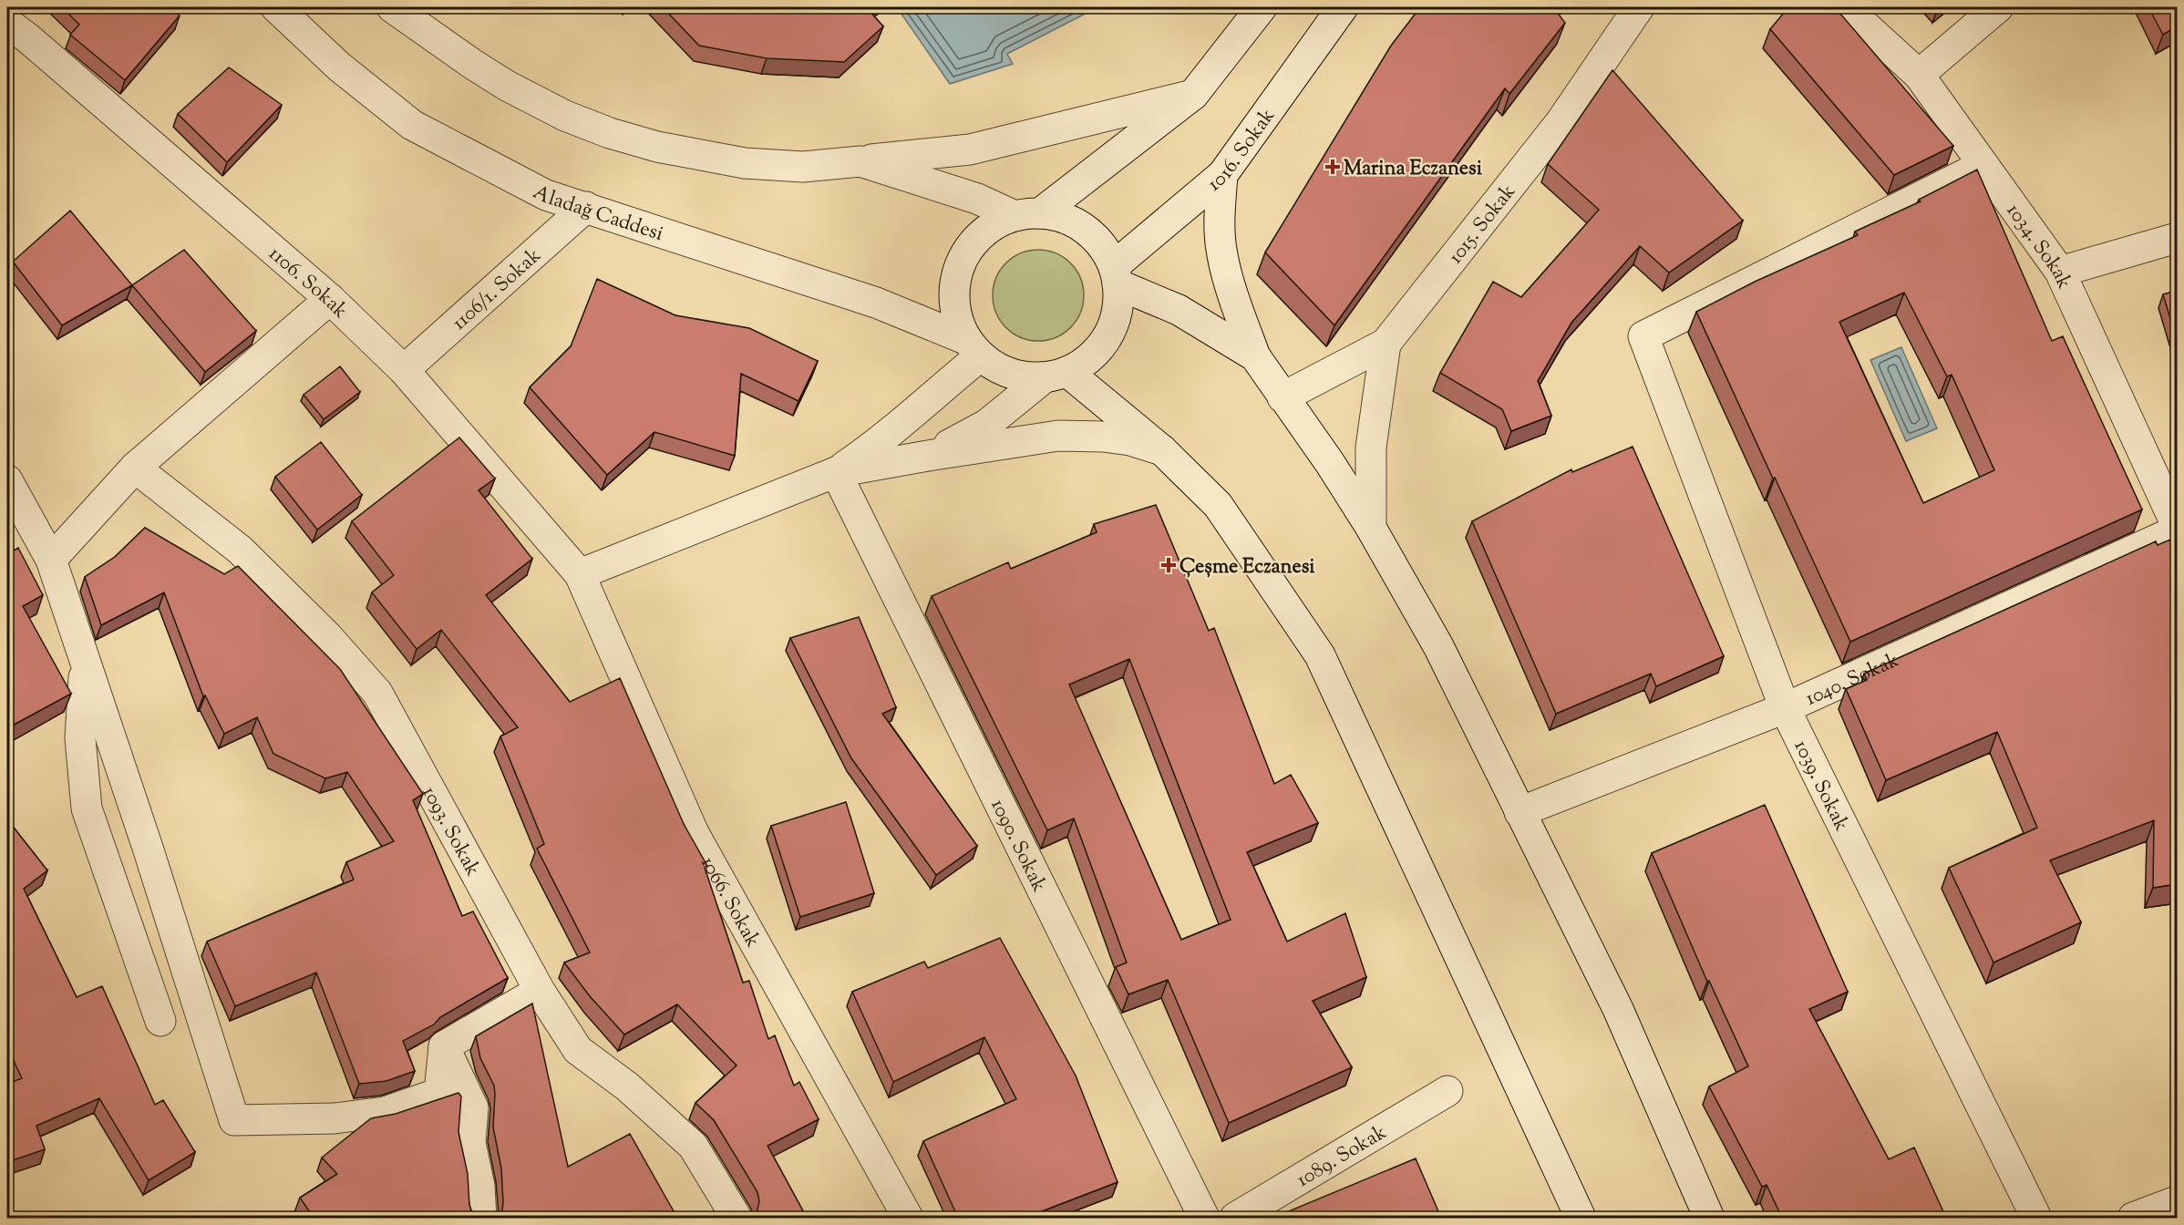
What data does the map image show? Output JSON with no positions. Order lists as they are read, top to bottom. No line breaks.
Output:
{"streets":{"street":["1016. Sokak","Aladağ Caddesi","1015. Sokak","1034. Sokak","1106. Sokak","1106/1. Sokak","1040. Sokak","1039. Sokak","1093. Sokak","1090. Sokak","1066. Sokak","1089. Sokak"]},"crossings":[["1016. Sokak","Aladağ Caddesi"],["Aladağ Caddesi","1106/1. Sokak"],["1034. Sokak","1039. Sokak"],["1106. Sokak","1106/1. Sokak"],["1106. Sokak","1066. Sokak"],["1040. Sokak","1039. Sokak"]],"places":{"health":["Marina Eczanesi","Çeşme Eczanesi"]}}
